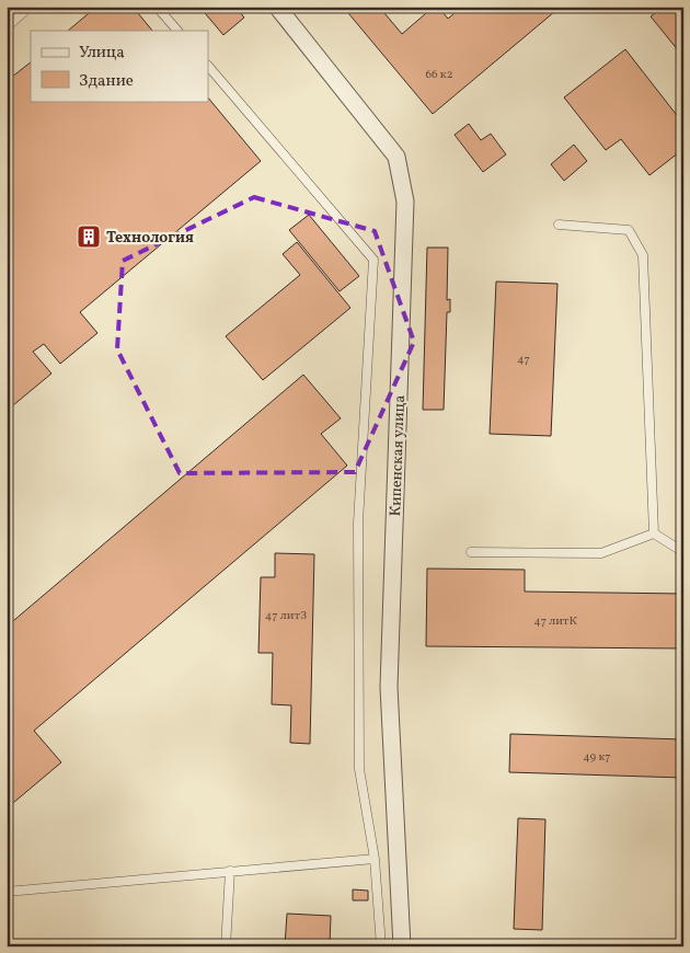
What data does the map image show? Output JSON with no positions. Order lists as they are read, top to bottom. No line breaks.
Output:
{"streets":{"street":["Кипенская улица"]},"places":{"building":["Технология"]},"house_numbers":["66 к2","47","47 литЗ","47 литК","49 к7"],"legend":["Улица","Здание"]}
